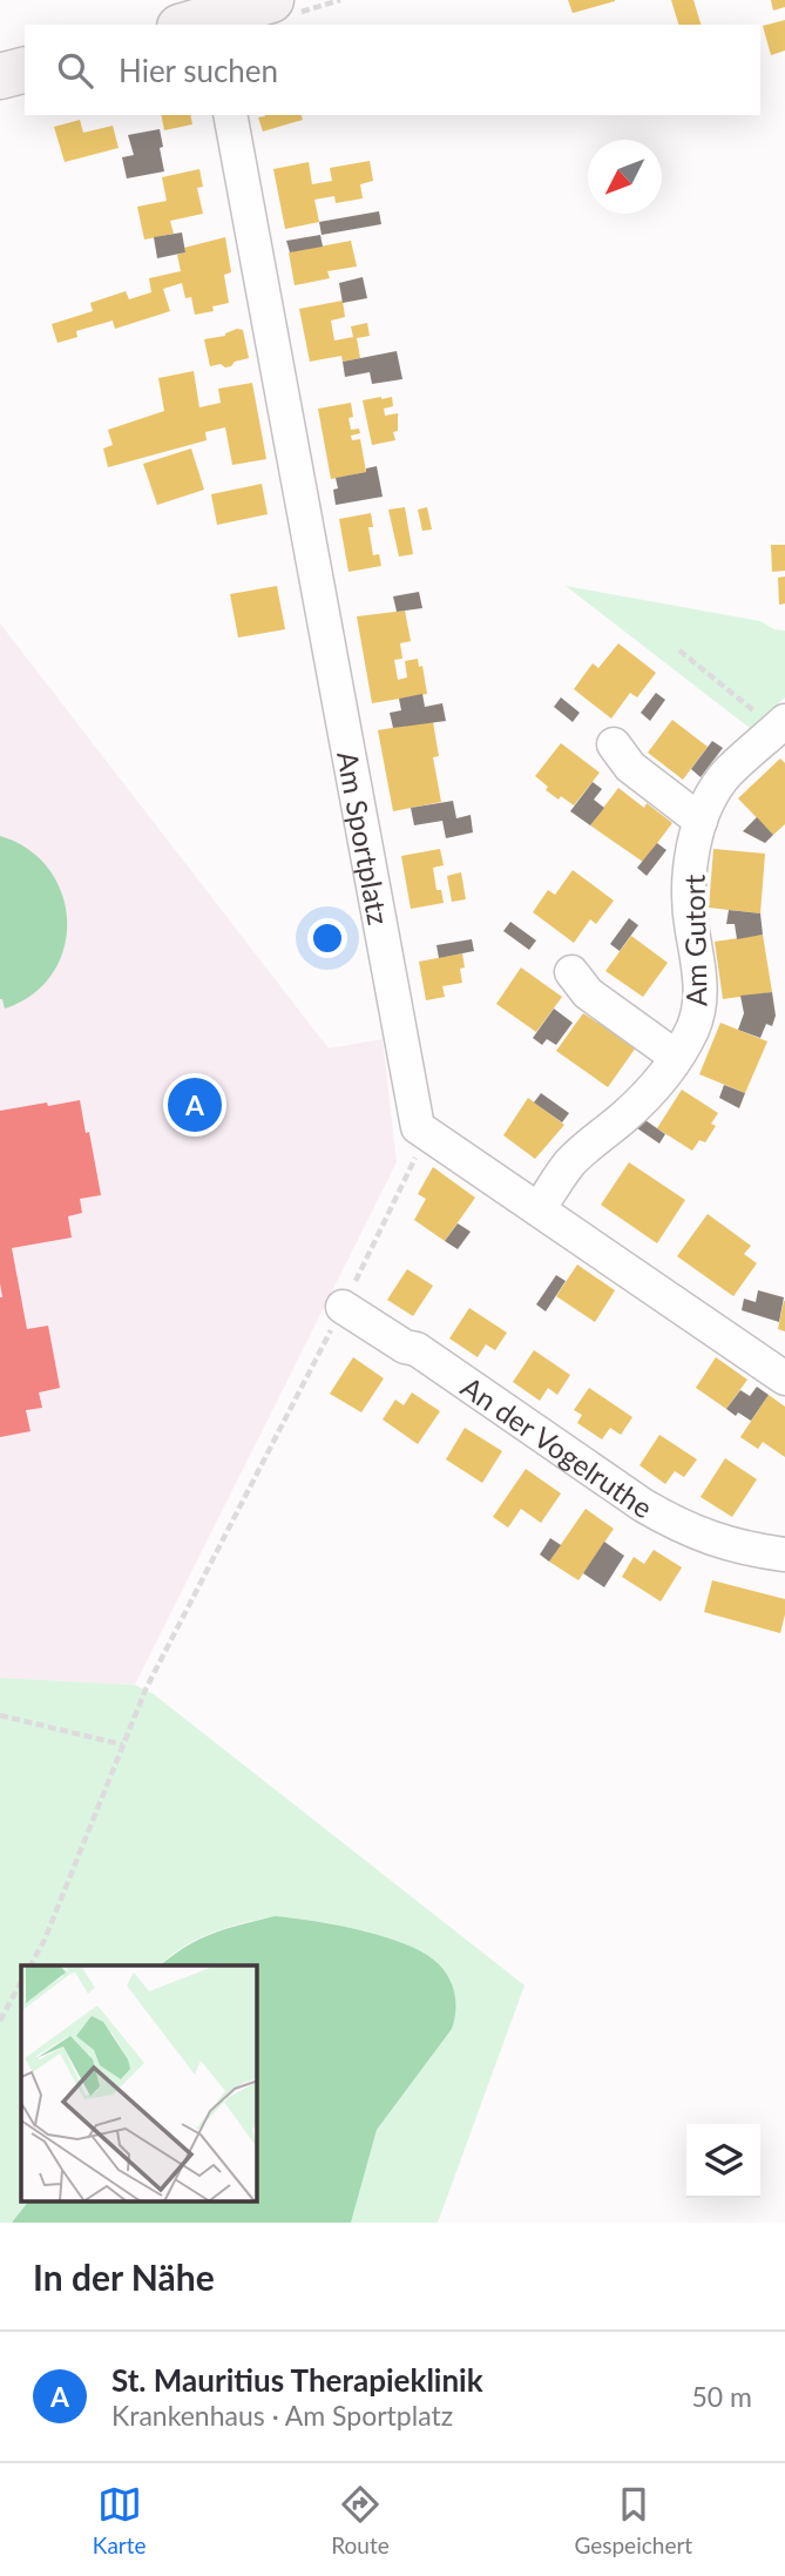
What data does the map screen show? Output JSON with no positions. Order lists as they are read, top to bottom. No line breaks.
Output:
{"streets":{"street":["Am Sportplatz","Am Gutort","An der Vogelruthe"]},"north":"bottom left","page":{"search":"Hier suchen","pins":"A","heading":"In der Nähe","list":[{"mark":"A","name":"St. Mauritius Therapieklinik","note":"Krankenhaus · Am Sportplatz","value":"50 m"}],"nav":["Karte","Route","Gespeichert"]}}
